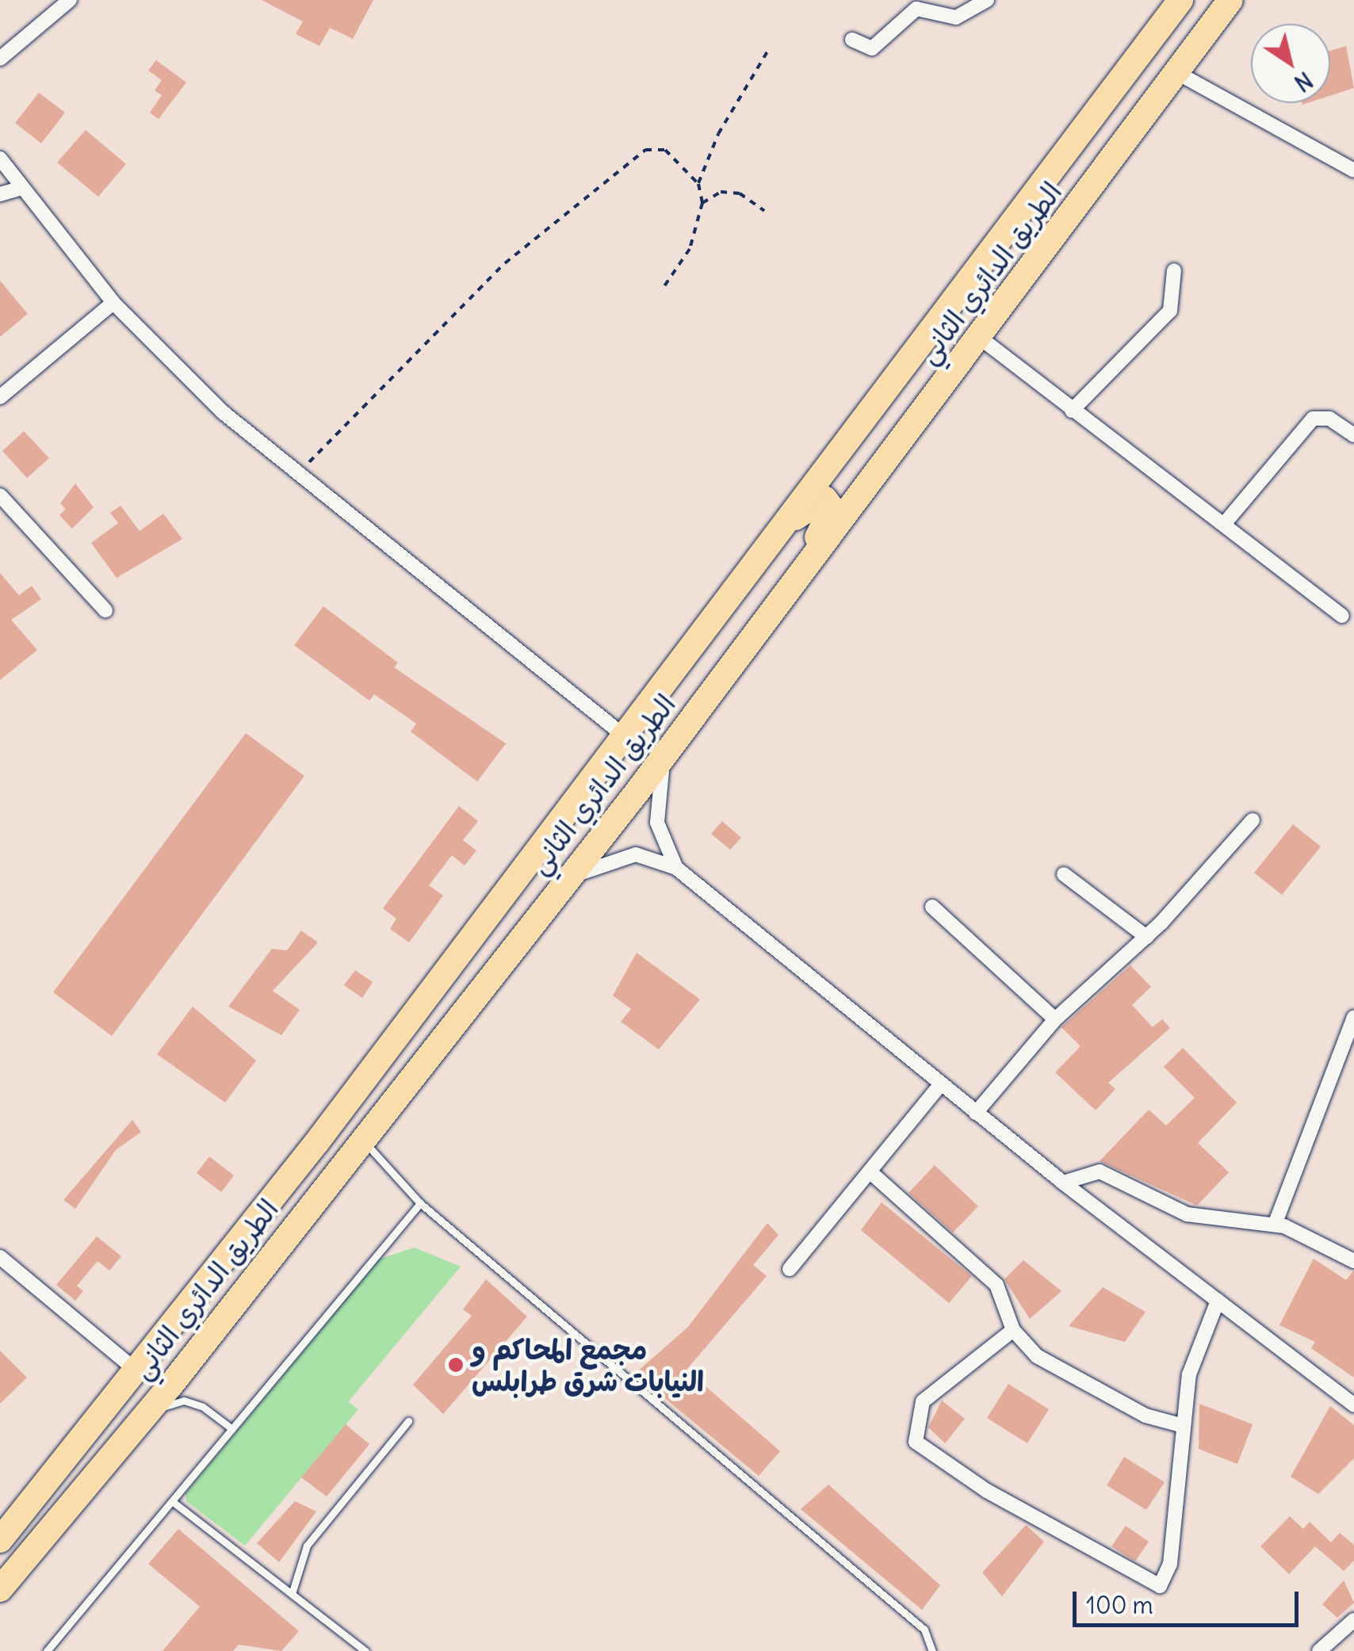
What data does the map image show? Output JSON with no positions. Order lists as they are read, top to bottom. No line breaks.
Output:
{"streets":{"highway":["الطريق الدائري الثاني"]},"places":["مجمع المحاكم و النيابات شرق طرابلس"],"scale_bar":"100 m","north":"bottom right"}
